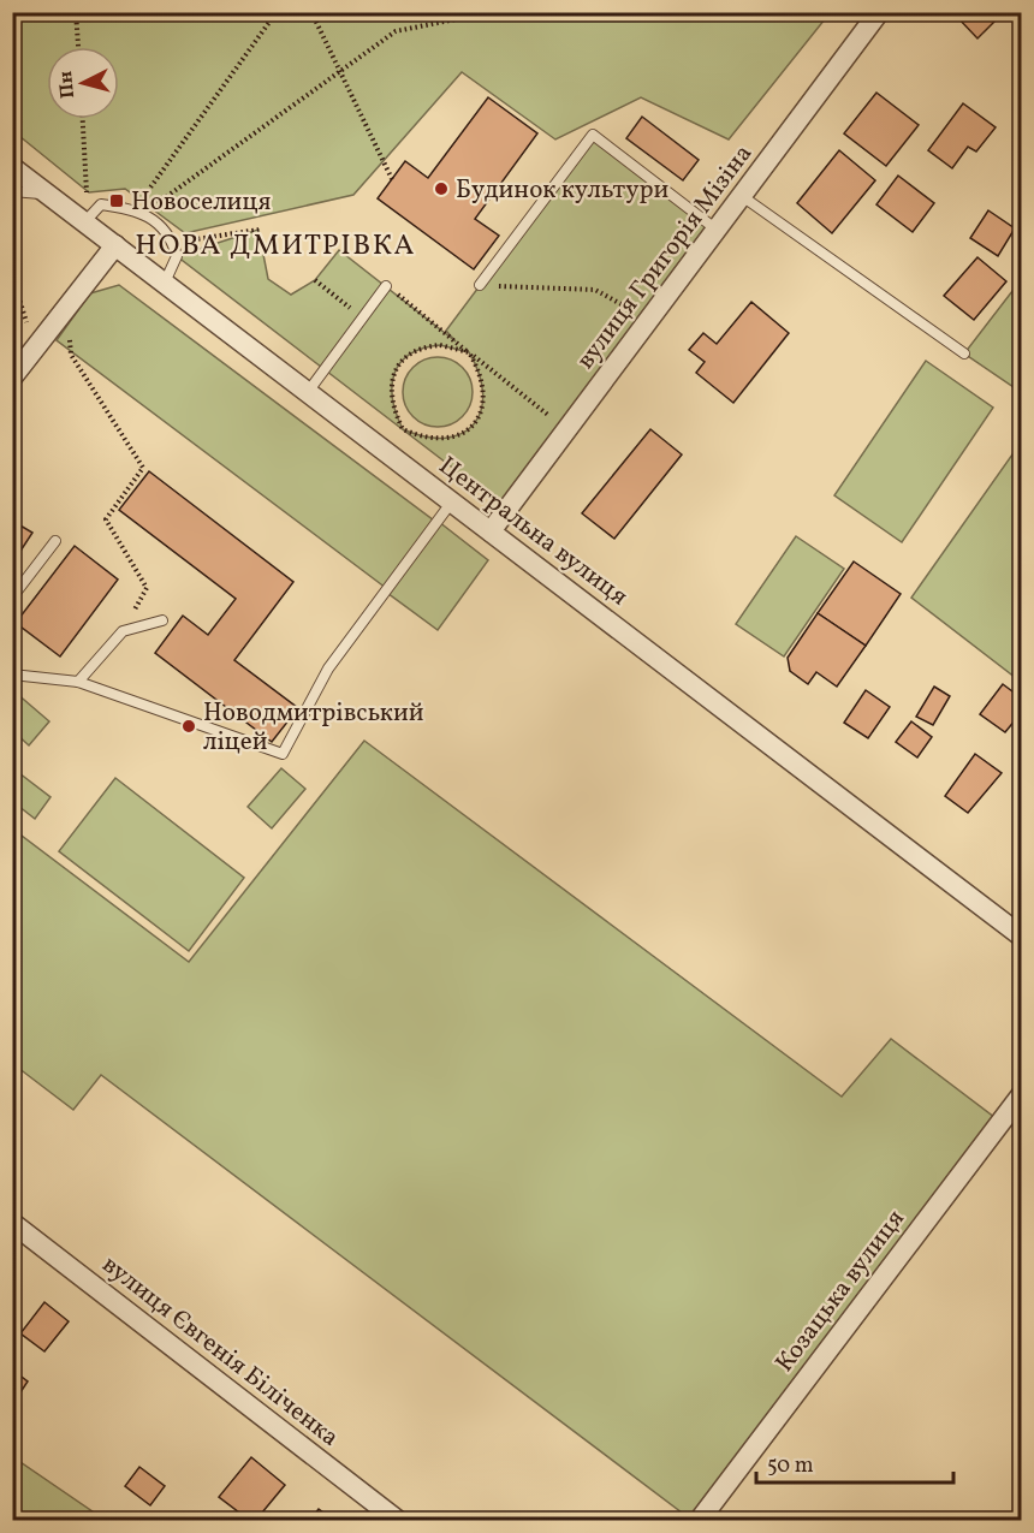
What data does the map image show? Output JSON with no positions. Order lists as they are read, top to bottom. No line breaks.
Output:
{"streets":{"street":["вулиця Григорія Мізіна","Центральна вулиця","Козацька вулиця","вулиця Євгенія Біліченка"]},"crossings":[["вулиця Григорія Мізіна","Центральна вулиця"]],"districts":["НОВА ДМИТРІВКА"],"places":{"other":["Будинок культури","Новодмитрівський ліцей"],"transit":["Новоселиця"]},"scale_bar":"50 m","north":"left"}
